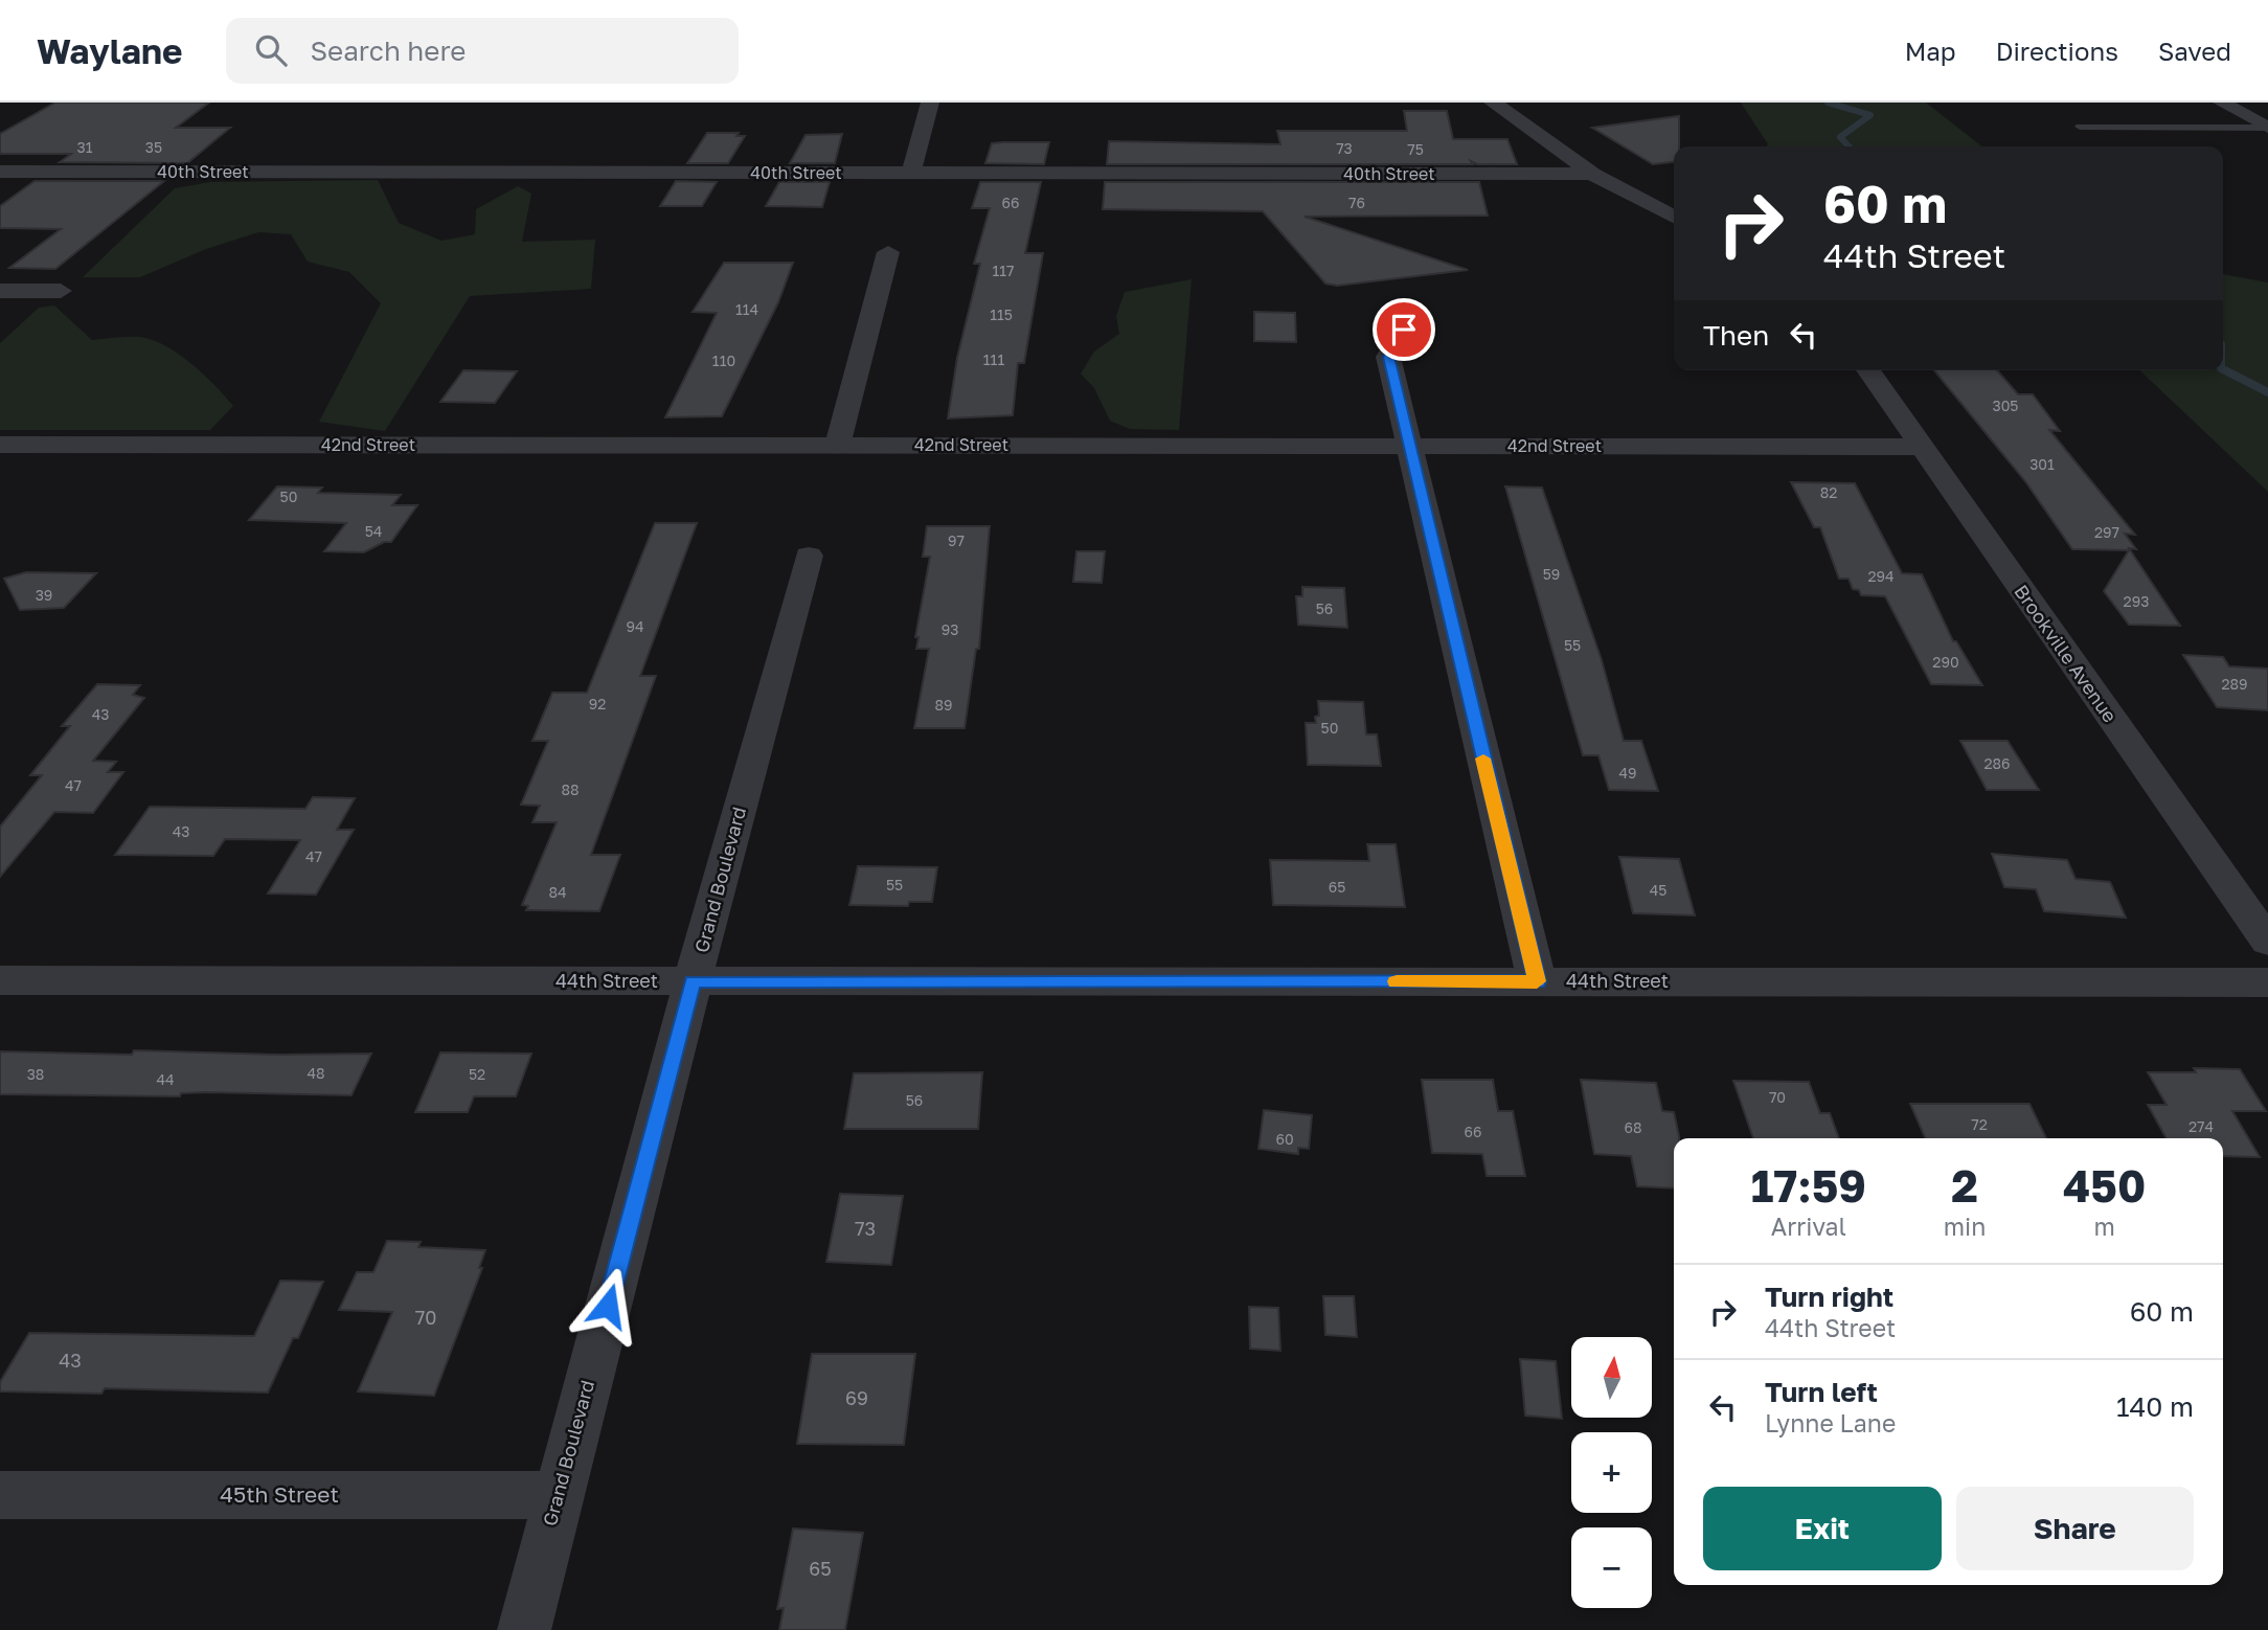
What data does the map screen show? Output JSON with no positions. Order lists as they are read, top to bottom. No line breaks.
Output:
{"streets":{"street":["40th Street","42nd Street","Brookville Avenue","Grand Boulevard","44th Street","45th Street"]},"crossings":[["42nd Street","Brookville Avenue"],["Grand Boulevard","44th Street"],["Grand Boulevard","45th Street"]],"house_numbers":["31","35","73","75","66","76","117","114","115","111","110","305","301","82","50","54","297","97","59","294","39","293","56","94","93","55","290","289","92","89","43","50","286","49","47","88","43","47","55","65","45","84","48","38","52","44","70","56","72","274","68","66","60","73","70","43","69","65"],"north":"top","page":{"header":"Waylane","search":"Search here","nav":["Map","Directions","Saved"],"turn":["60 m","44th Street"],"then":"Then","eta":["17:59","Arrival","2","min","450","m"],"list":[{"name":"Turn right","note":"44th Street","value":"60 m"},{"name":"Turn left","note":"Lynne Lane","value":"140 m"}],"map_buttons":["+","−"],"buttons":["Exit","Share"]}}
